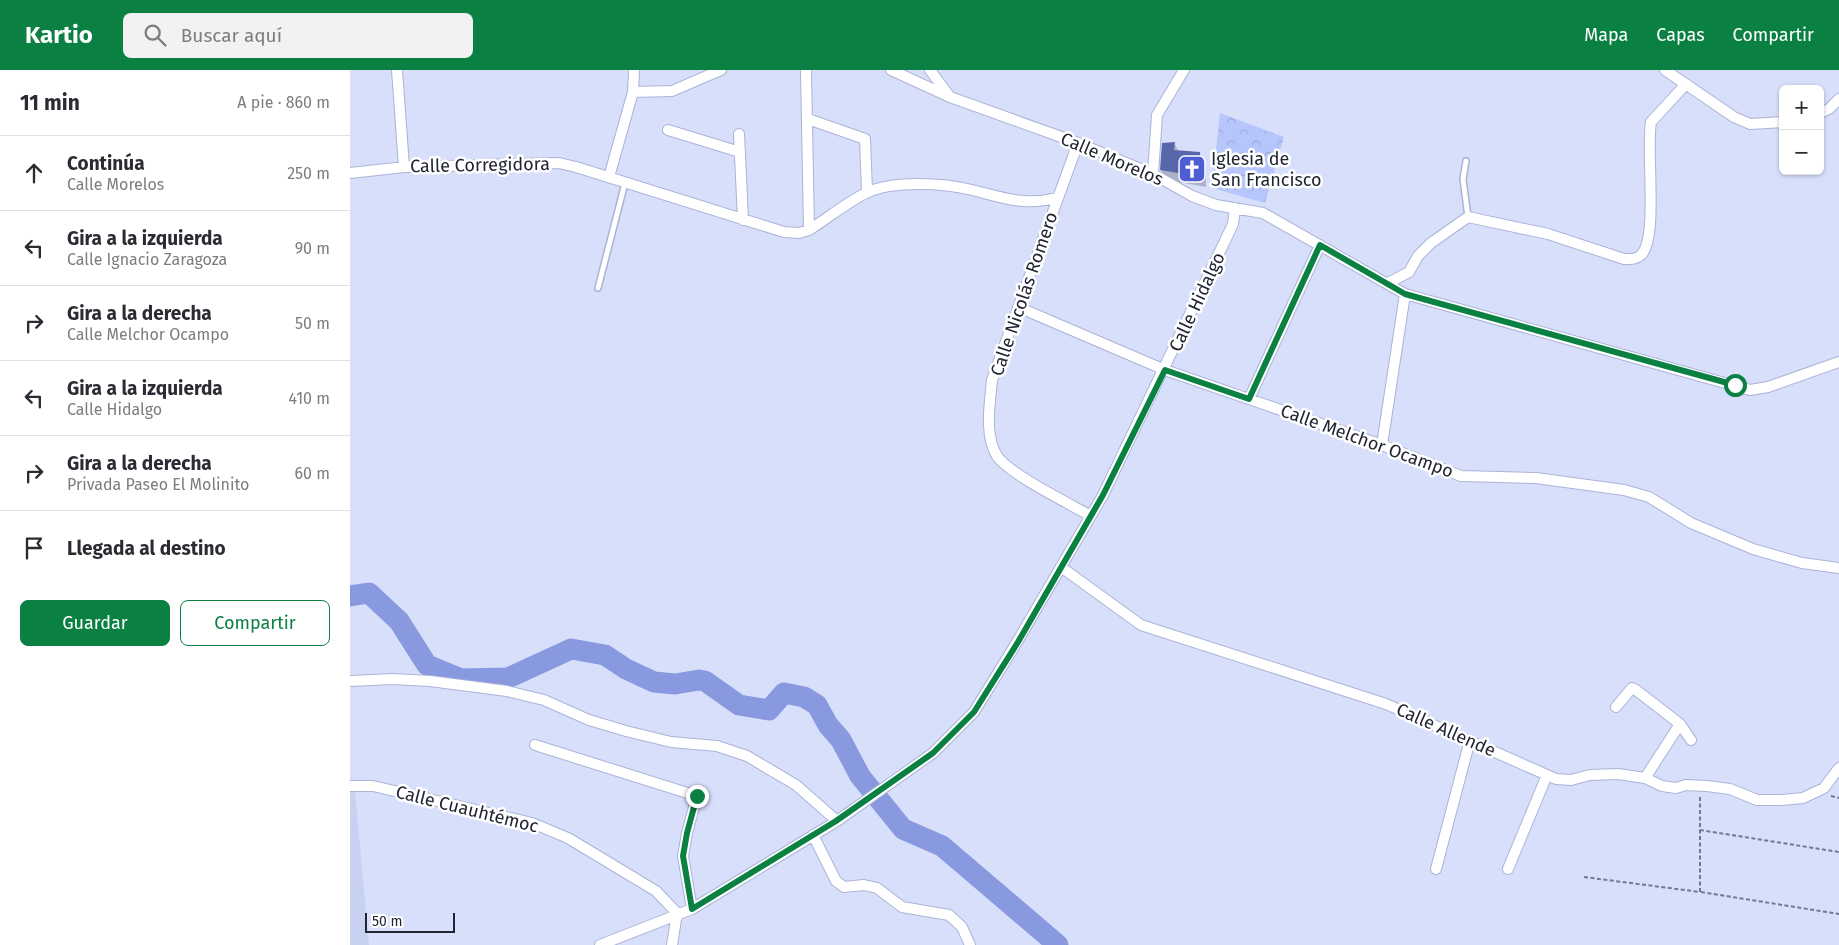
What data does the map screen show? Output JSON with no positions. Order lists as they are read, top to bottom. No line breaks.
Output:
{"streets":{"street":["Calle Morelos","Calle Corregidora","Calle Nicolás Romero","Calle Hidalgo","Calle Melchor Ocampo","Calle Allende","Calle Cuauhtémoc"]},"crossings":[["Calle Morelos","Calle Nicolás Romero"],["Calle Morelos","Calle Hidalgo"],["Calle Nicolás Romero","Calle Hidalgo"],["Calle Nicolás Romero","Calle Melchor Ocampo"],["Calle Hidalgo","Calle Melchor Ocampo"],["Calle Hidalgo","Calle Allende"],["Calle Hidalgo","Calle Cuauhtémoc"]],"places":{"church":["Iglesia de San Francisco"]},"scale_bar":"50 m","page":{"header":"Kartio","search":"Buscar aquí","nav":["Mapa","Capas","Compartir"],"heading":["11 min","A pie · 860 m"],"map_buttons":["+","−"],"list":[["Continúa","Calle Morelos","250 m"],["Gira a la izquierda","Calle Ignacio Zaragoza","90 m"],["Gira a la derecha","Calle Melchor Ocampo","50 m"],["Gira a la izquierda","Calle Hidalgo","410 m"],["Gira a la derecha","Privada Paseo El Molinito","60 m"],"Llegada al destino"],"buttons":["Guardar","Compartir"],"scale":"50 m"}}
